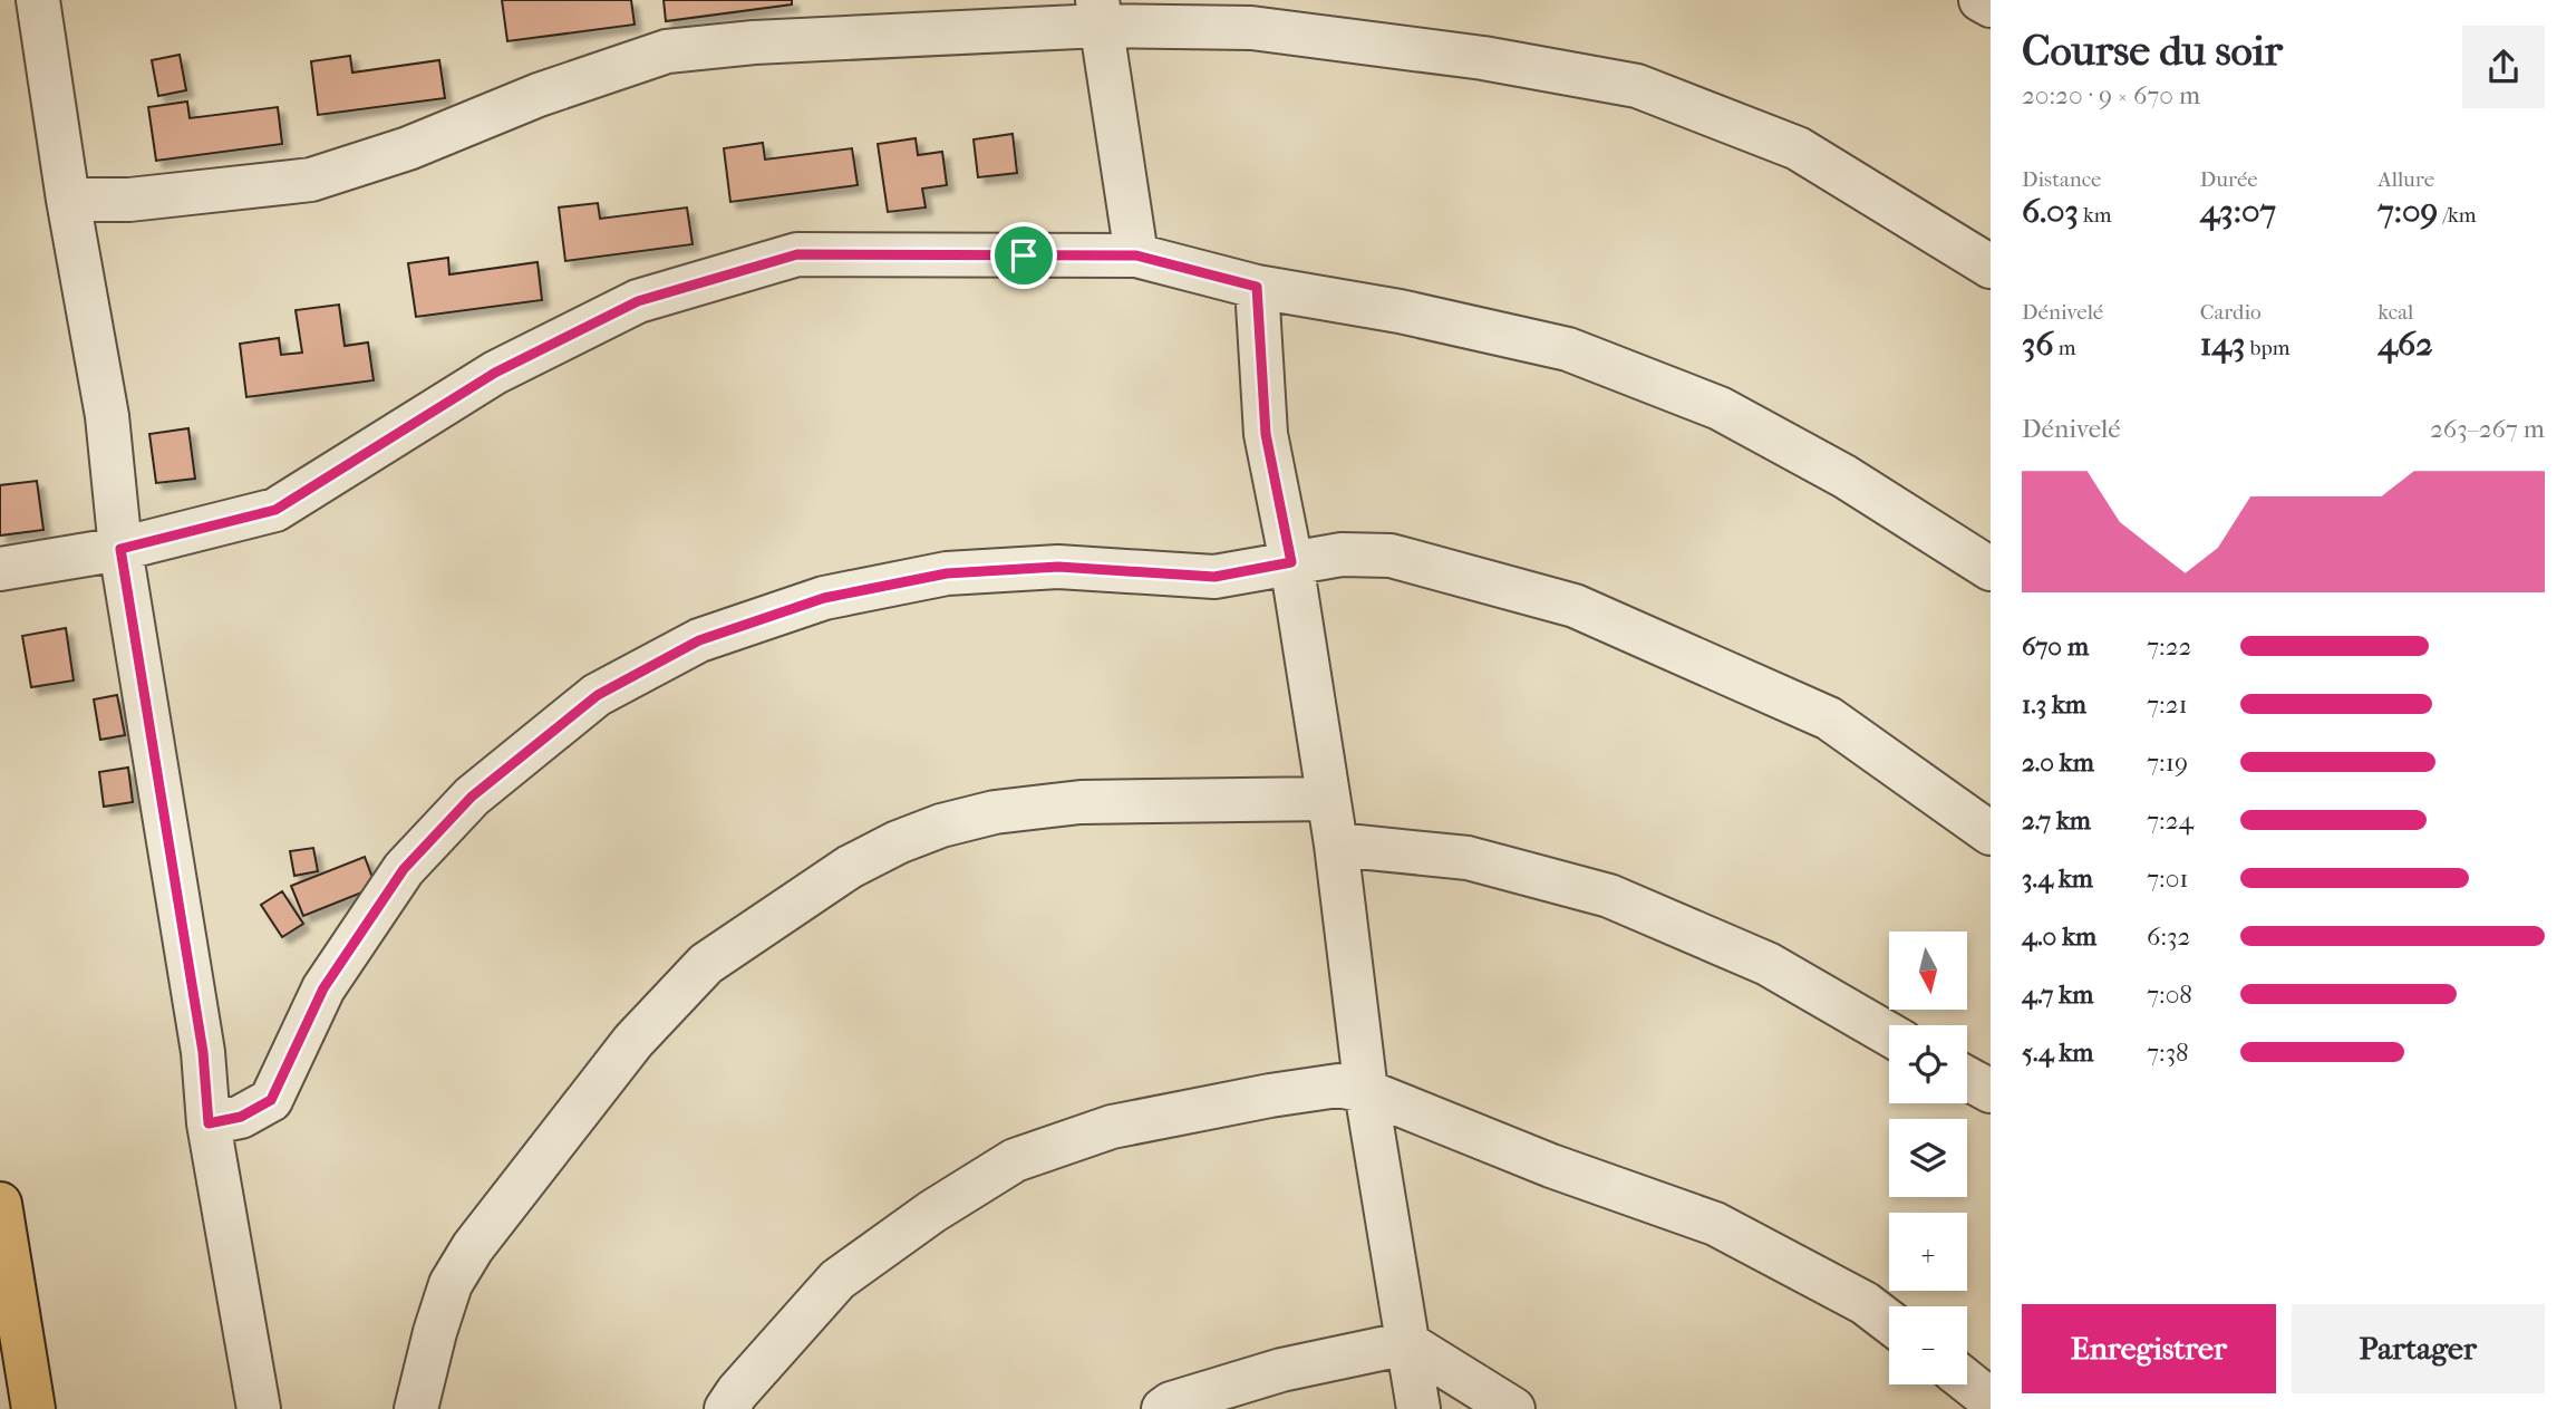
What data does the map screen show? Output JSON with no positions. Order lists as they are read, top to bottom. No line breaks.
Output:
{"north":"bottom","page":{"heading":["Course du soir","20:20 · 9 × 670 m"],"stats":[["Distance","6.03 km"],["Durée","43:07"],["Allure","7:09 /km"],["Dénivelé","36 m"],["Cardio","143 bpm"],["kcal","462"]],"chart":["Dénivelé","263–267 m"],"list":[{"name":"670 m","note":"7:22"},{"name":"1.3 km","note":"7:21"},{"name":"2.0 km","note":"7:19"},{"name":"2.7 km","note":"7:24"},{"name":"3.4 km","note":"7:01"},{"name":"4.0 km","note":"6:32"},{"name":"4.7 km","note":"7:08"},{"name":"5.4 km","note":"7:38"}],"map_buttons":["+","−"],"buttons":["Enregistrer","Partager"]}}
